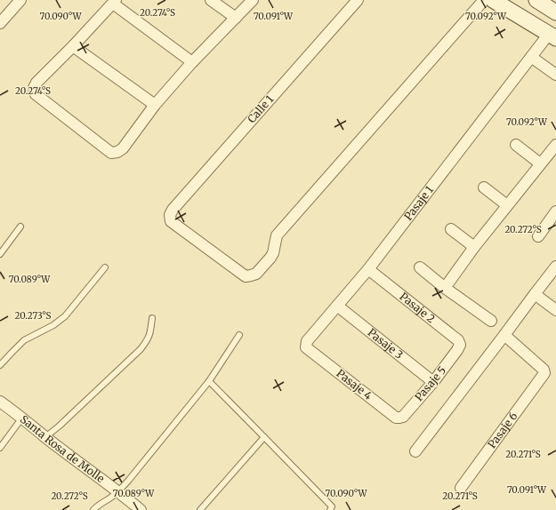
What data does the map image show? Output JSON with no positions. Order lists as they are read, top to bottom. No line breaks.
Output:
{"streets":{"street":["Calle 1","Pasaje 1","Pasaje 2","Pasaje 3","Pasaje 5","Pasaje 4","Pasaje 6","Santa Rosa de Molle"]},"crossings":[["Pasaje 1","Pasaje 2"],["Pasaje 1","Pasaje 3"],["Pasaje 1","Pasaje 4"],["Pasaje 2","Pasaje 5"],["Pasaje 3","Pasaje 5"],["Pasaje 5","Pasaje 4"]],"coordinates":["20.274°S","70.090°W","70.091°W","70.092°W","20.272°S","70.089°W","20.273°S","20.271°S"]}
